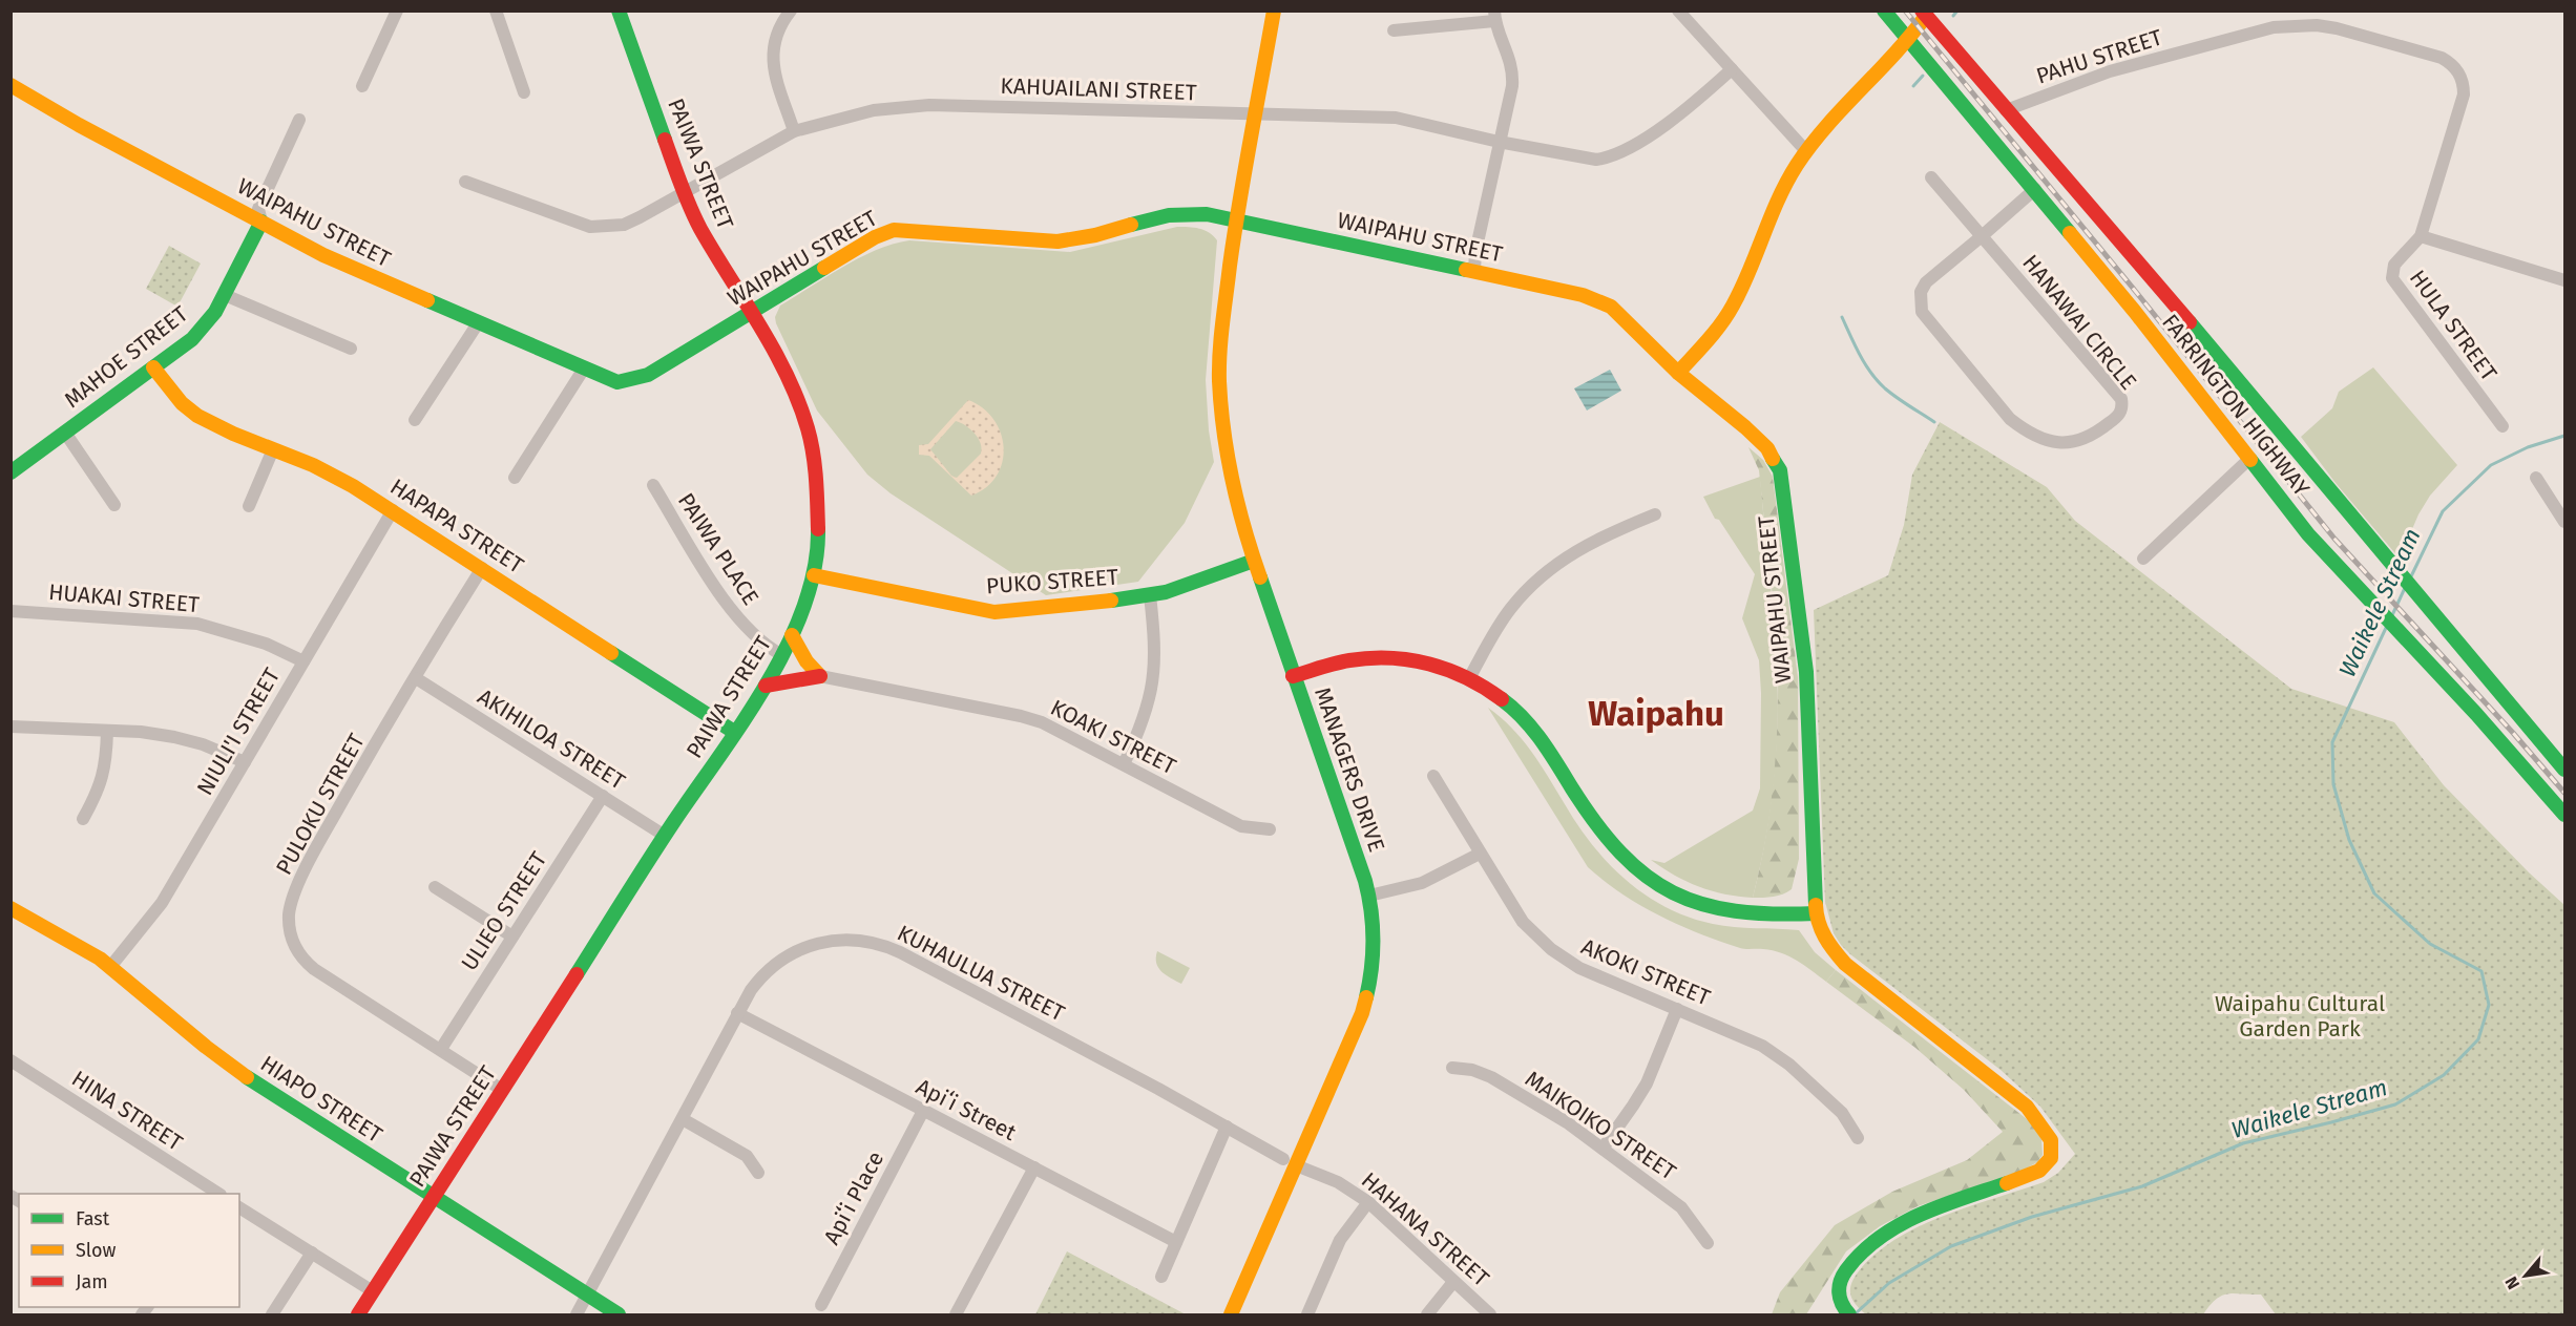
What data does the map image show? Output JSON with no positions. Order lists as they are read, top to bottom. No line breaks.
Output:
{"streets":{"street":["PAHU STREET","KAHUAILANI STREET","PAIWA STREET","WAIPAHU STREET","HANAWAI CIRCLE","HULA STREET","MAHOE STREET","FARRINGTON HIGHWAY","HAPAPA STREET","PAIWA PLACE","PUKO STREET","HUAKAI STREET","NIULI'I STREET","KOAKI STREET","AKIHILOA STREET","MANAGERS DRIVE","PULOKU STREET","ULIEO STREET","AKOKI STREET","KUHAULUA STREET","HIAPO STREET","Apiʻi Street","HINA STREET","MAIKOIKO STREET","Apiʻi Place","HAHANA STREET"]},"crossings":[["PAHU STREET","HULA STREET"],["PAHU STREET","FARRINGTON HIGHWAY"],["KAHUAILANI STREET","PAIWA STREET"],["KAHUAILANI STREET","MANAGERS DRIVE"],["PAIWA STREET","WAIPAHU STREET"],["PAIWA STREET","HAPAPA STREET"],["PAIWA STREET","PAIWA PLACE"],["PAIWA STREET","PUKO STREET"],["PAIWA STREET","AKIHILOA STREET"],["PAIWA STREET","PULOKU STREET"],["PAIWA STREET","HIAPO STREET"],["WAIPAHU STREET","MAHOE STREET"],["WAIPAHU STREET","MANAGERS DRIVE"],["HANAWAI CIRCLE","FARRINGTON HIGHWAY"],["MAHOE STREET","HAPAPA STREET"],["HAPAPA STREET","NIULI'I STREET"],["HAPAPA STREET","PULOKU STREET"],["PUKO STREET","MANAGERS DRIVE"],["HUAKAI STREET","NIULI'I STREET"],["NIULI'I STREET","HIAPO STREET"],["AKIHILOA STREET","PULOKU STREET"],["AKIHILOA STREET","ULIEO STREET"],["MANAGERS DRIVE","KUHAULUA STREET"],["MANAGERS DRIVE","HAHANA STREET"],["PULOKU STREET","ULIEO STREET"],["KUHAULUA STREET","HIAPO STREET"],["KUHAULUA STREET","Apiʻi Street"],["KUHAULUA STREET","HAHANA STREET"],["Apiʻi Street","Apiʻi Place"]],"districts":["Waipahu"],"water":["Waikele Stream"],"parks":["Waipahu Cultural Garden Park"],"legend":["Fast","Slow","Jam"],"north":"bottom left"}
